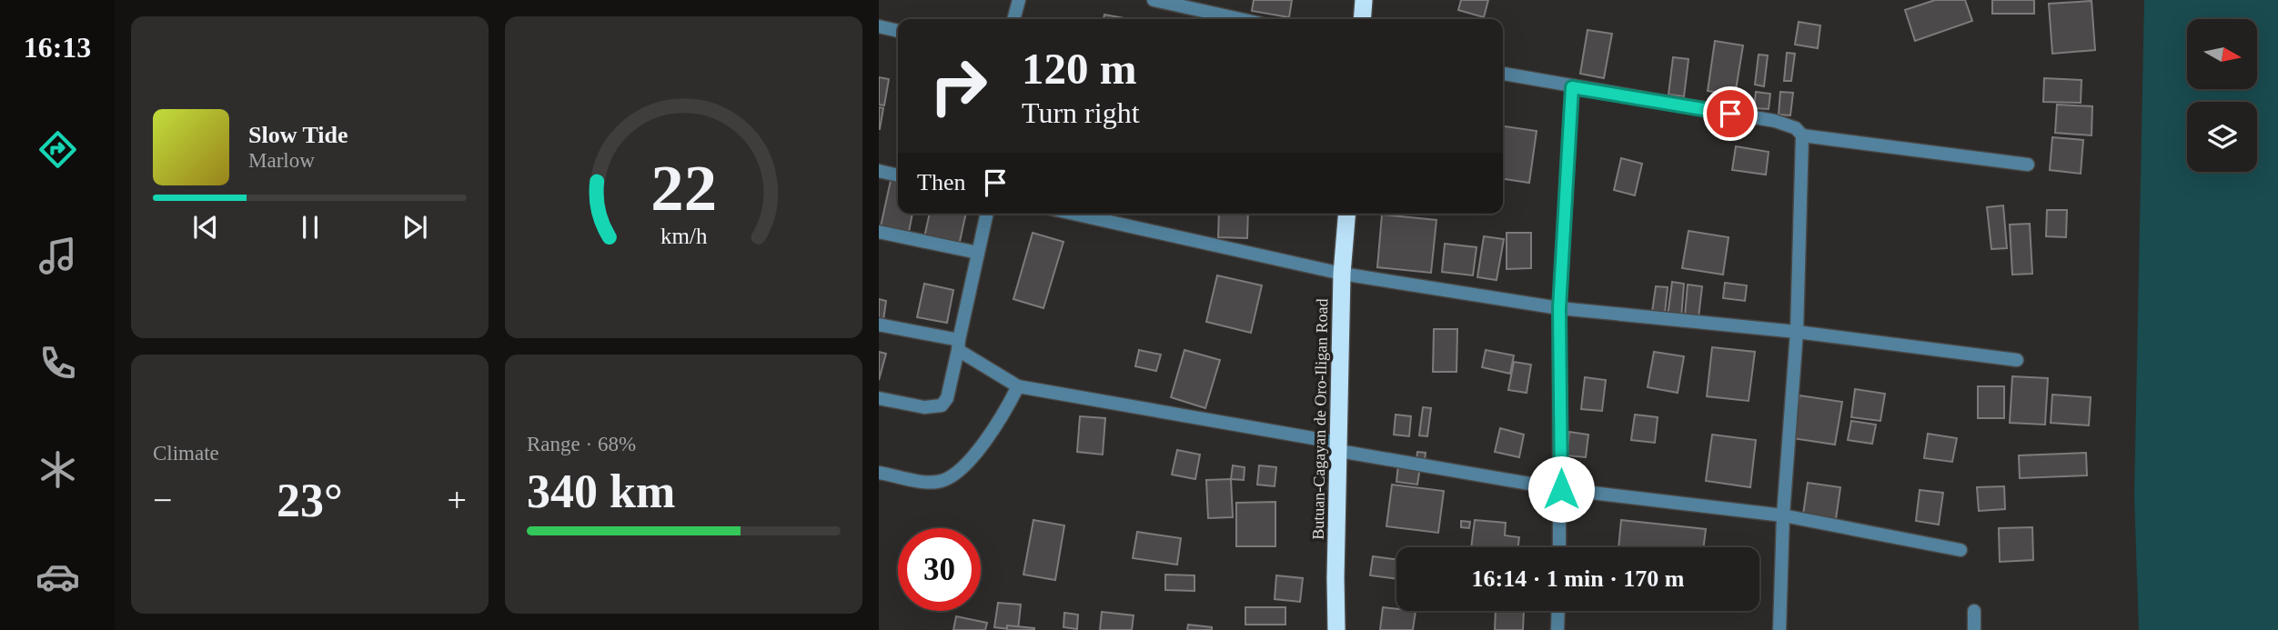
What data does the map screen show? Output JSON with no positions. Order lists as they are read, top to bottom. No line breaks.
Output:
{"streets":{"highway":["Butuan-Cagayan de Oro-Iligan Road"]},"north":"right","page":{"tabs":"16:13","turn":["120 m","Turn right"],"song":["Slow Tide","Marlow"],"then":"Then","tile":["Climate",["Range · 68%","340 km"]],"heat":["−","23°","+"],"limit":"30","trip":"16:14 · 1 min · 170 m","gauge":["22","km/h"]}}
